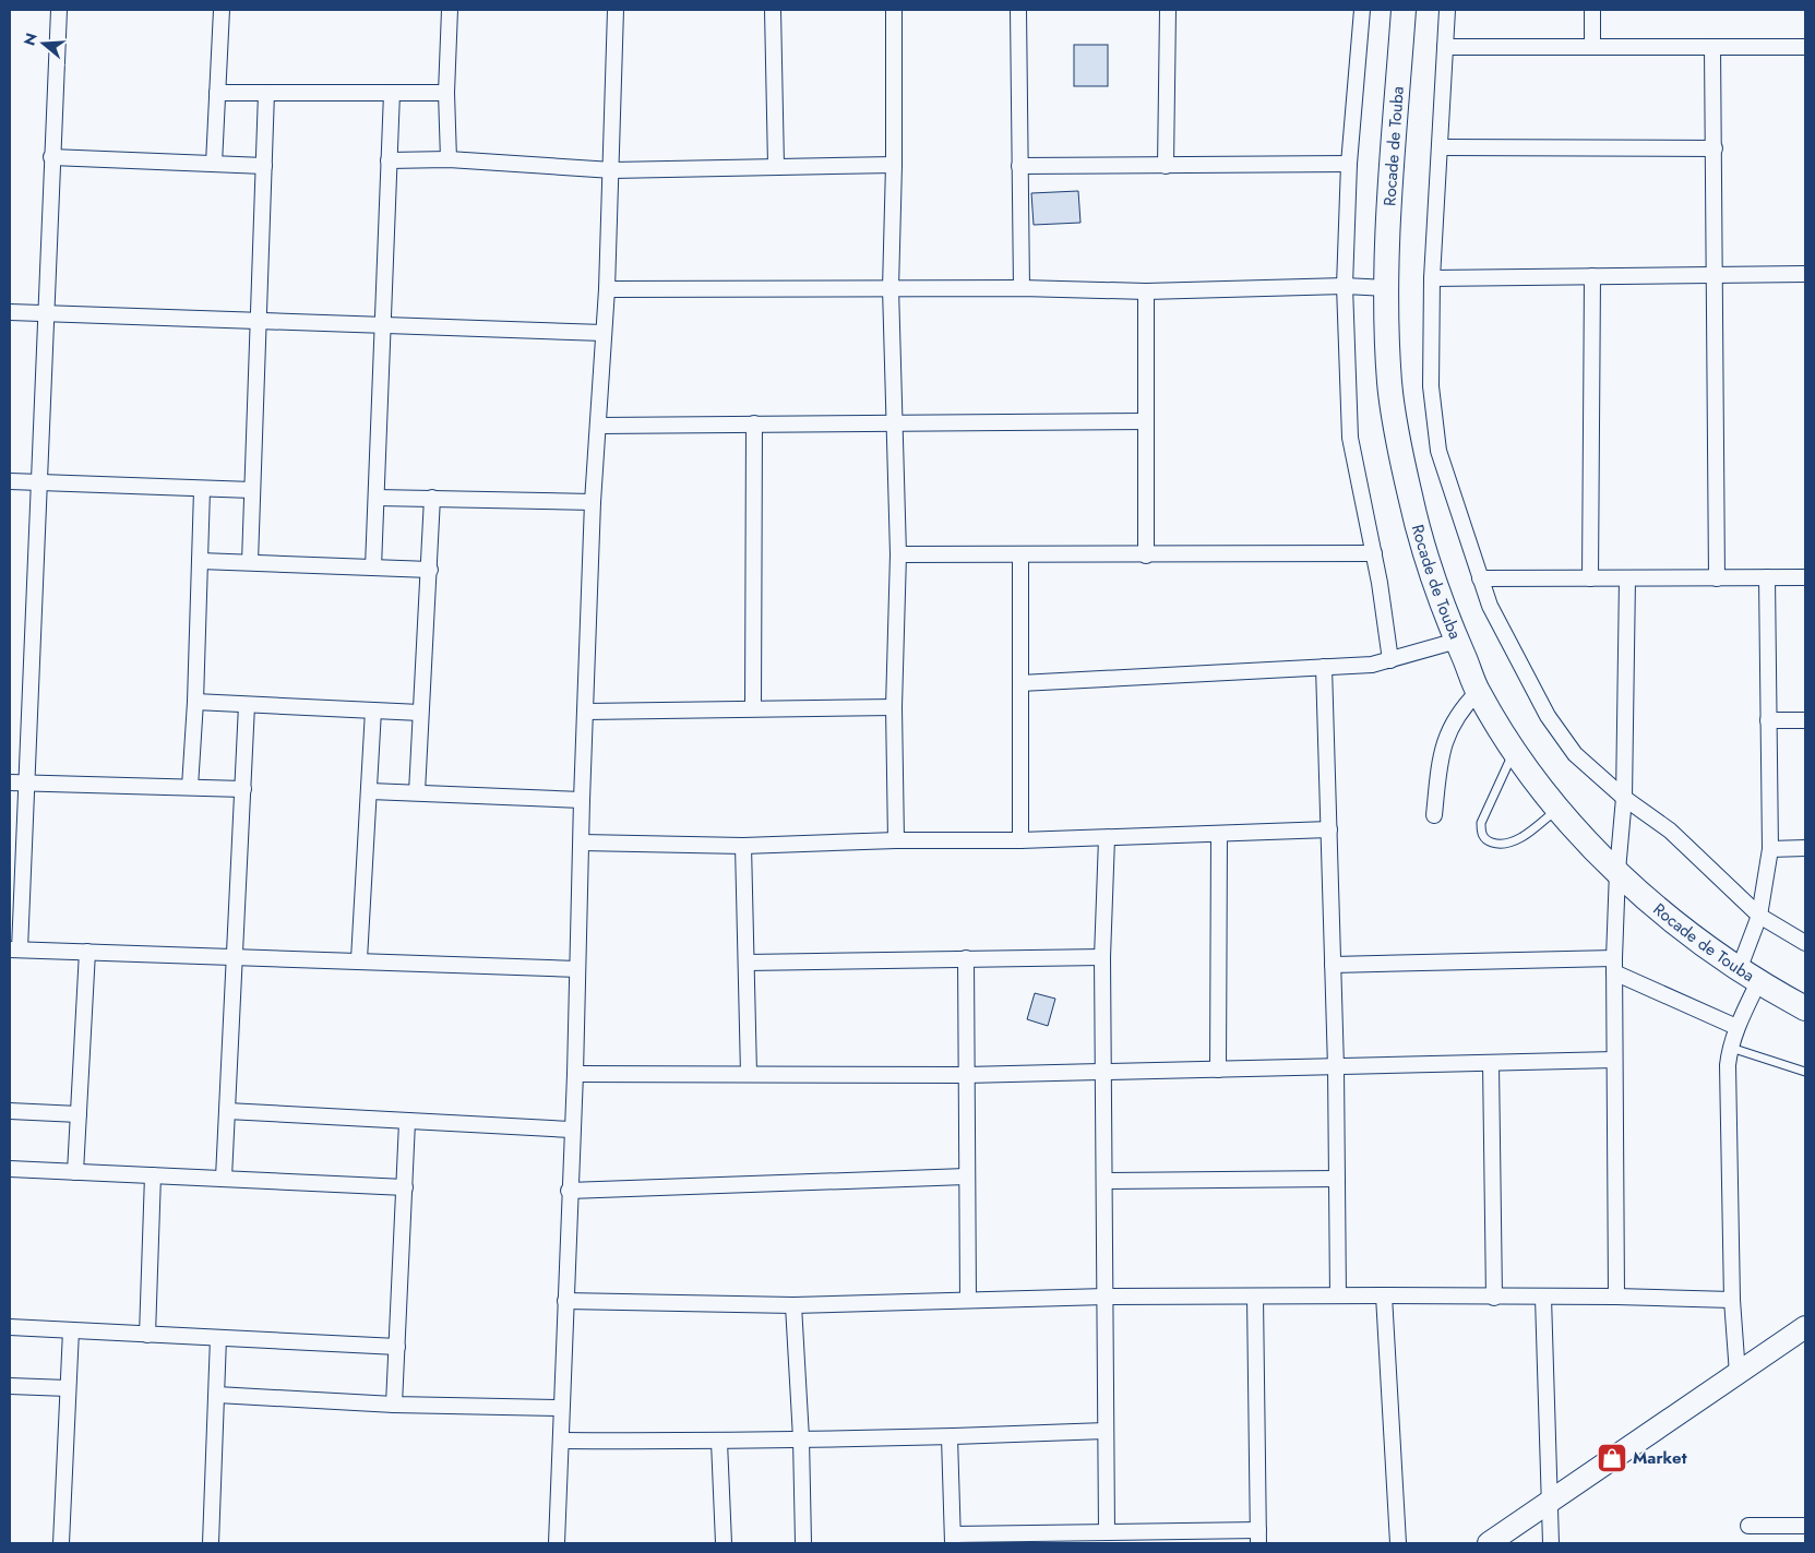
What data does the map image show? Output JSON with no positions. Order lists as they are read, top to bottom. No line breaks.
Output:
{"streets":{"main road":["Rocade de Touba"]},"places":{"shop":["Market"]},"north":"left"}
